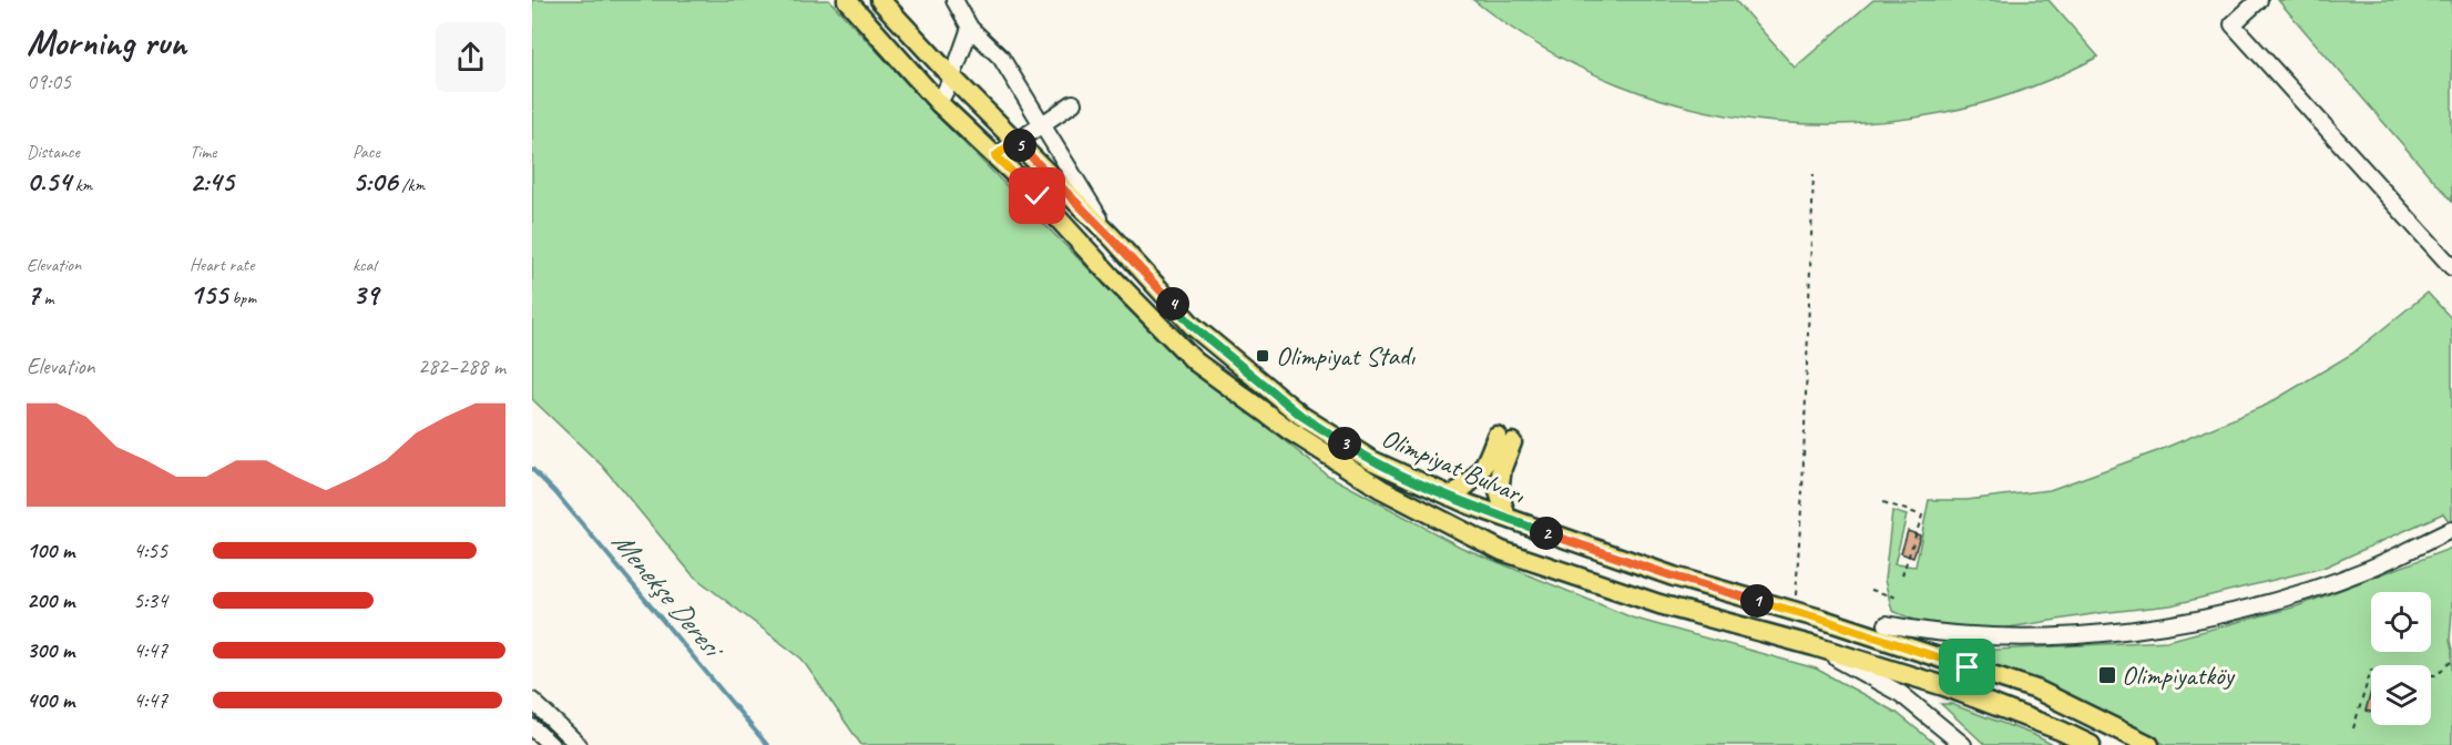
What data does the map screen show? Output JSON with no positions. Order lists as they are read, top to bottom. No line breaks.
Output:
{"streets":{"main road":["Olimpiyat Bulvarı"]},"water":["Menekşe Deresi"],"places":{"transit":["Olimpiyat Stadı","Olimpiyatköy"]},"page":{"heading":["Morning run","09:05"],"stats":[["Distance","0.54 km"],["Time","2:45"],["Pace","5:06 /km"],["Elevation","7 m"],["Heart rate","155 bpm"],["kcal","39"]],"pins":["5","4","3","2","1"],"chart":["Elevation","282–288 m"],"list":[{"name":"100 m","note":"4:55"},{"name":"200 m","note":"5:34"},{"name":"300 m","note":"4:47"},{"name":"400 m","note":"4:47"}]}}
